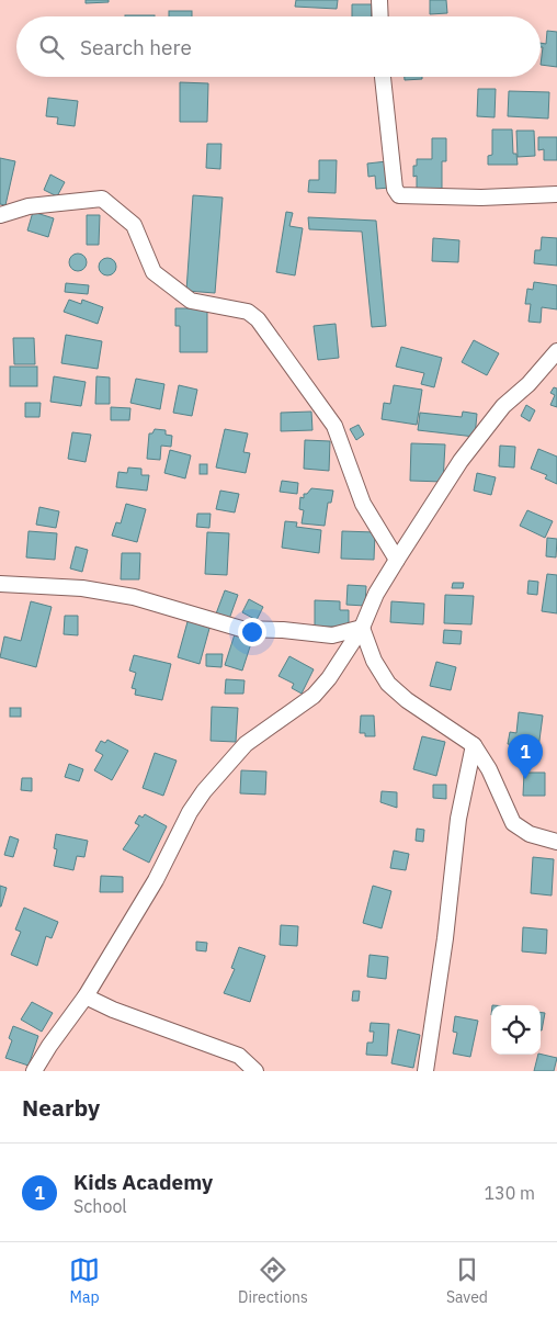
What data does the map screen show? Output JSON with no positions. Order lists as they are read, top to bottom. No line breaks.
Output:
{"page":{"search":"Search here","pins":"1","heading":"Nearby","list":[{"mark":"1","name":"Kids Academy","note":"School","value":"130 m"}],"nav":["Map","Directions","Saved"]}}
